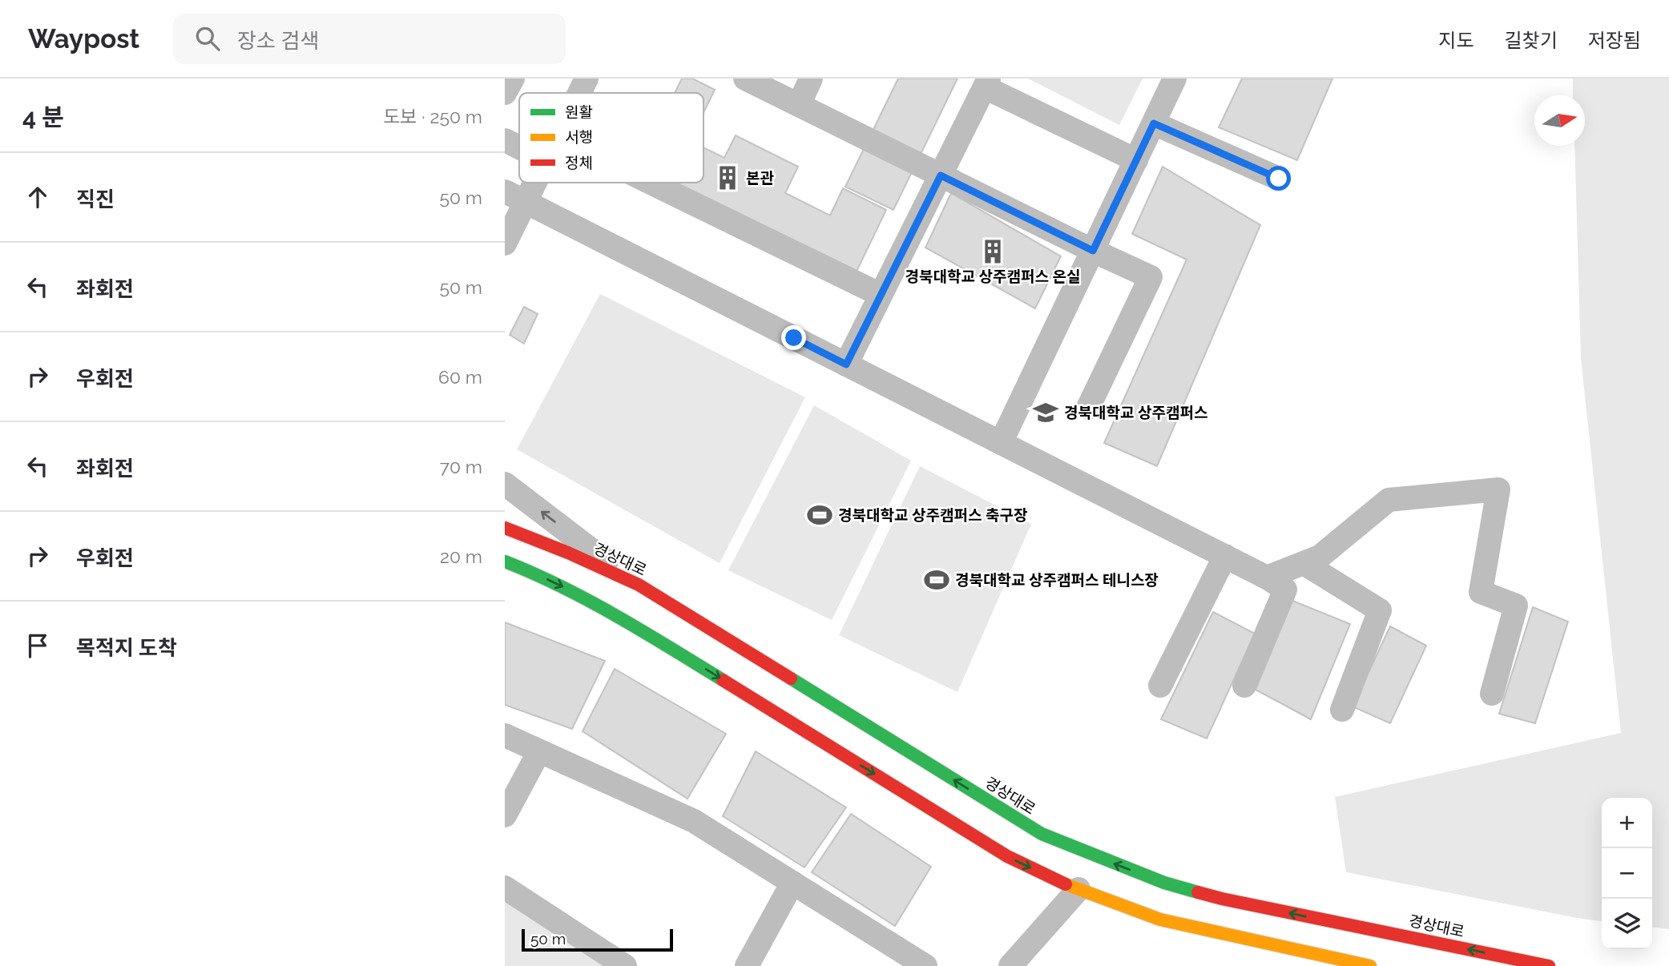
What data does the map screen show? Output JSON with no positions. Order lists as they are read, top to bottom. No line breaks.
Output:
{"streets":{"main road":["경상대로"]},"places":{"building":["본관","경북대학교 상주캠퍼스 온실"],"school or university":["경북대학교 상주캠퍼스"],"sports":["경북대학교 상주캠퍼스 축구장","경북대학교 상주캠퍼스 테니스장"]},"legend":["원활","서행","정체"],"scale_bar":"50 m","north":"right","page":{"header":"Waypost","search":"장소 검색","nav":["지도","길찾기","저장됨"],"heading":["4 분","도보 · 250 m"],"list":[["직진","50 m"],["좌회전","50 m"],["우회전","60 m"],["좌회전","70 m"],["우회전","20 m"],"목적지 도착"],"map_buttons":["+","−"],"scale":"50 m"}}
